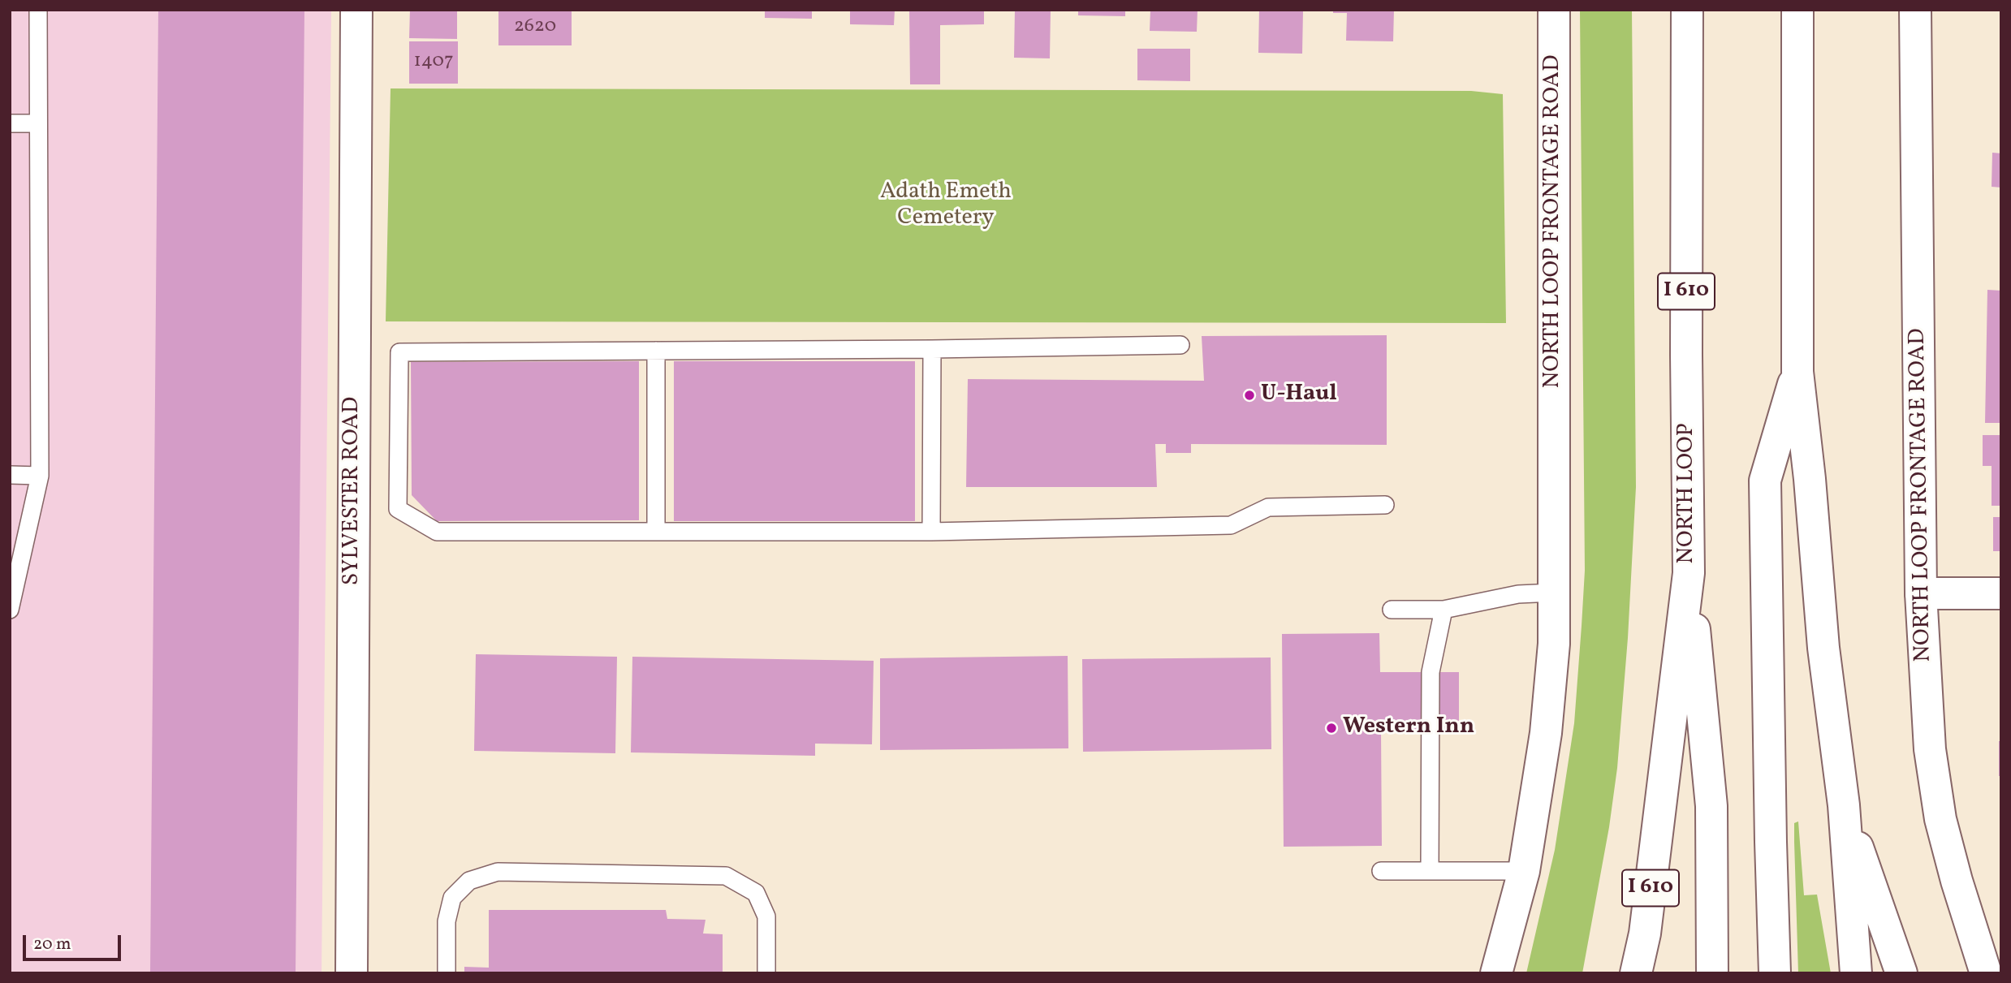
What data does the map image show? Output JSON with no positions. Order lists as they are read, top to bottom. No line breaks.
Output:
{"streets":{"main road":["NORTH LOOP FRONTAGE ROAD","I 610","SYLVESTER ROAD","NORTH LOOP"]},"parks":["Adath Emeth Cemetery"],"places":["U-Haul","Western Inn"],"house_numbers":["2620","1407"],"scale_bar":"20 m"}
